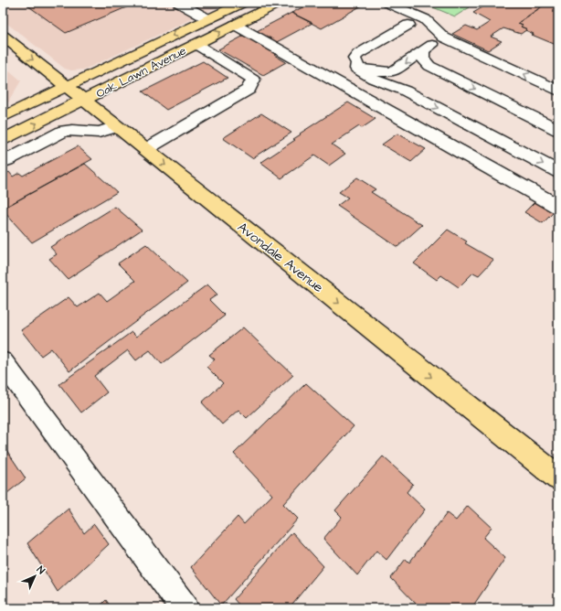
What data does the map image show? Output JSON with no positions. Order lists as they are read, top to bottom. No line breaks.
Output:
{"streets":{"main road":["Oak Lawn Avenue","Avondale Avenue"]},"crossings":[["Oak Lawn Avenue","Avondale Avenue"]],"one_way":["Avondale Avenue"],"north":"top right"}
